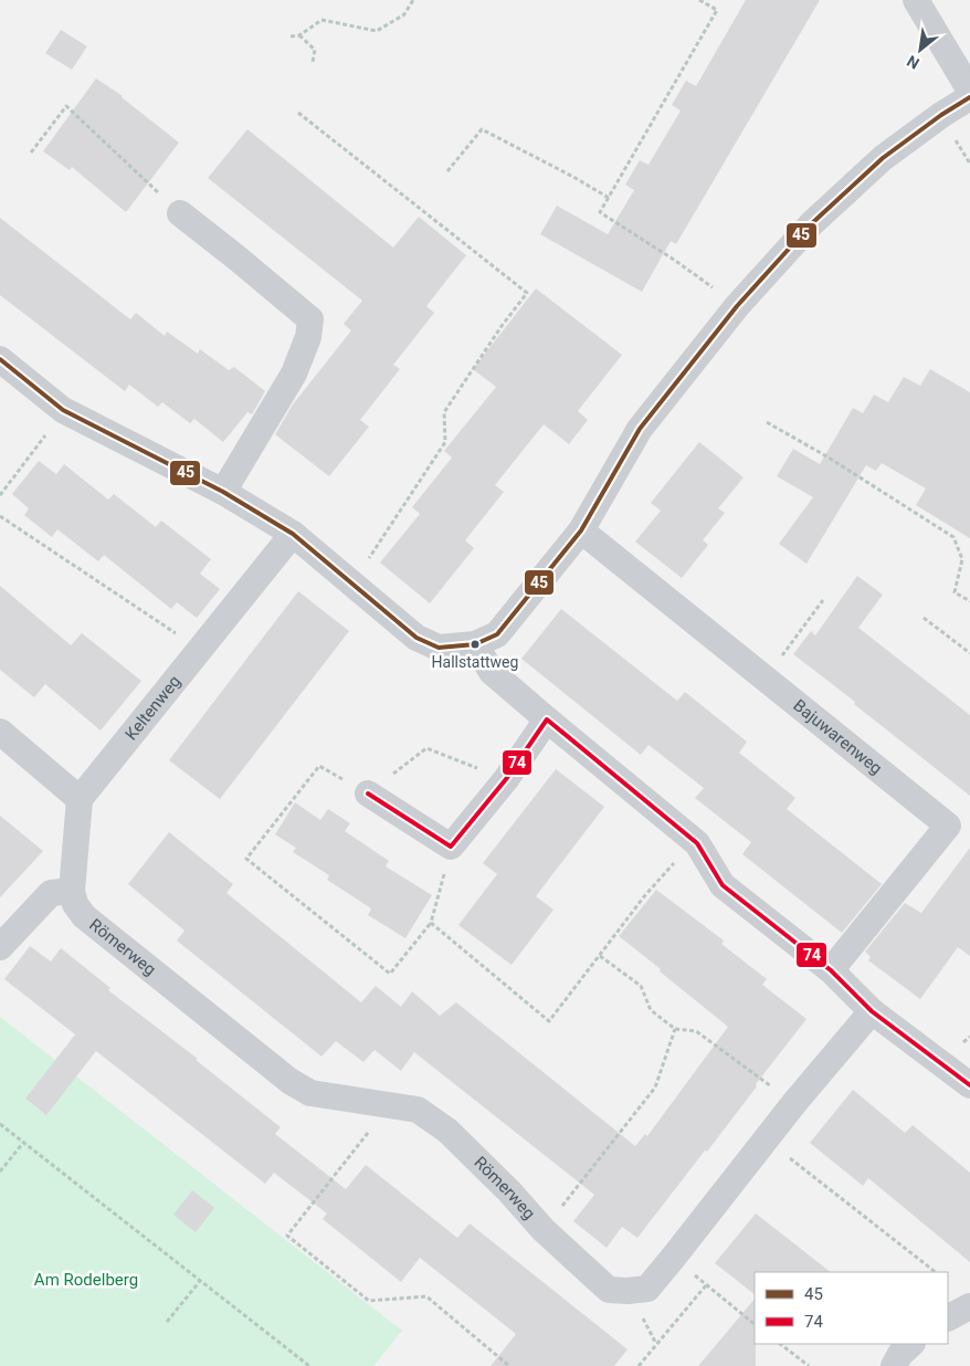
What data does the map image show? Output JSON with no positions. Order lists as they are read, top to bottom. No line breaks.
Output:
{"streets":{"street":["Keltenweg","Bajuwarenweg","Römerweg"]},"crossings":[["Keltenweg","Römerweg"]],"parks":["Am Rodelberg"],"places":["Hallstattweg"],"lines":["transit line 45","transit line 74"],"legend":["45","74"],"north":"bottom left"}
